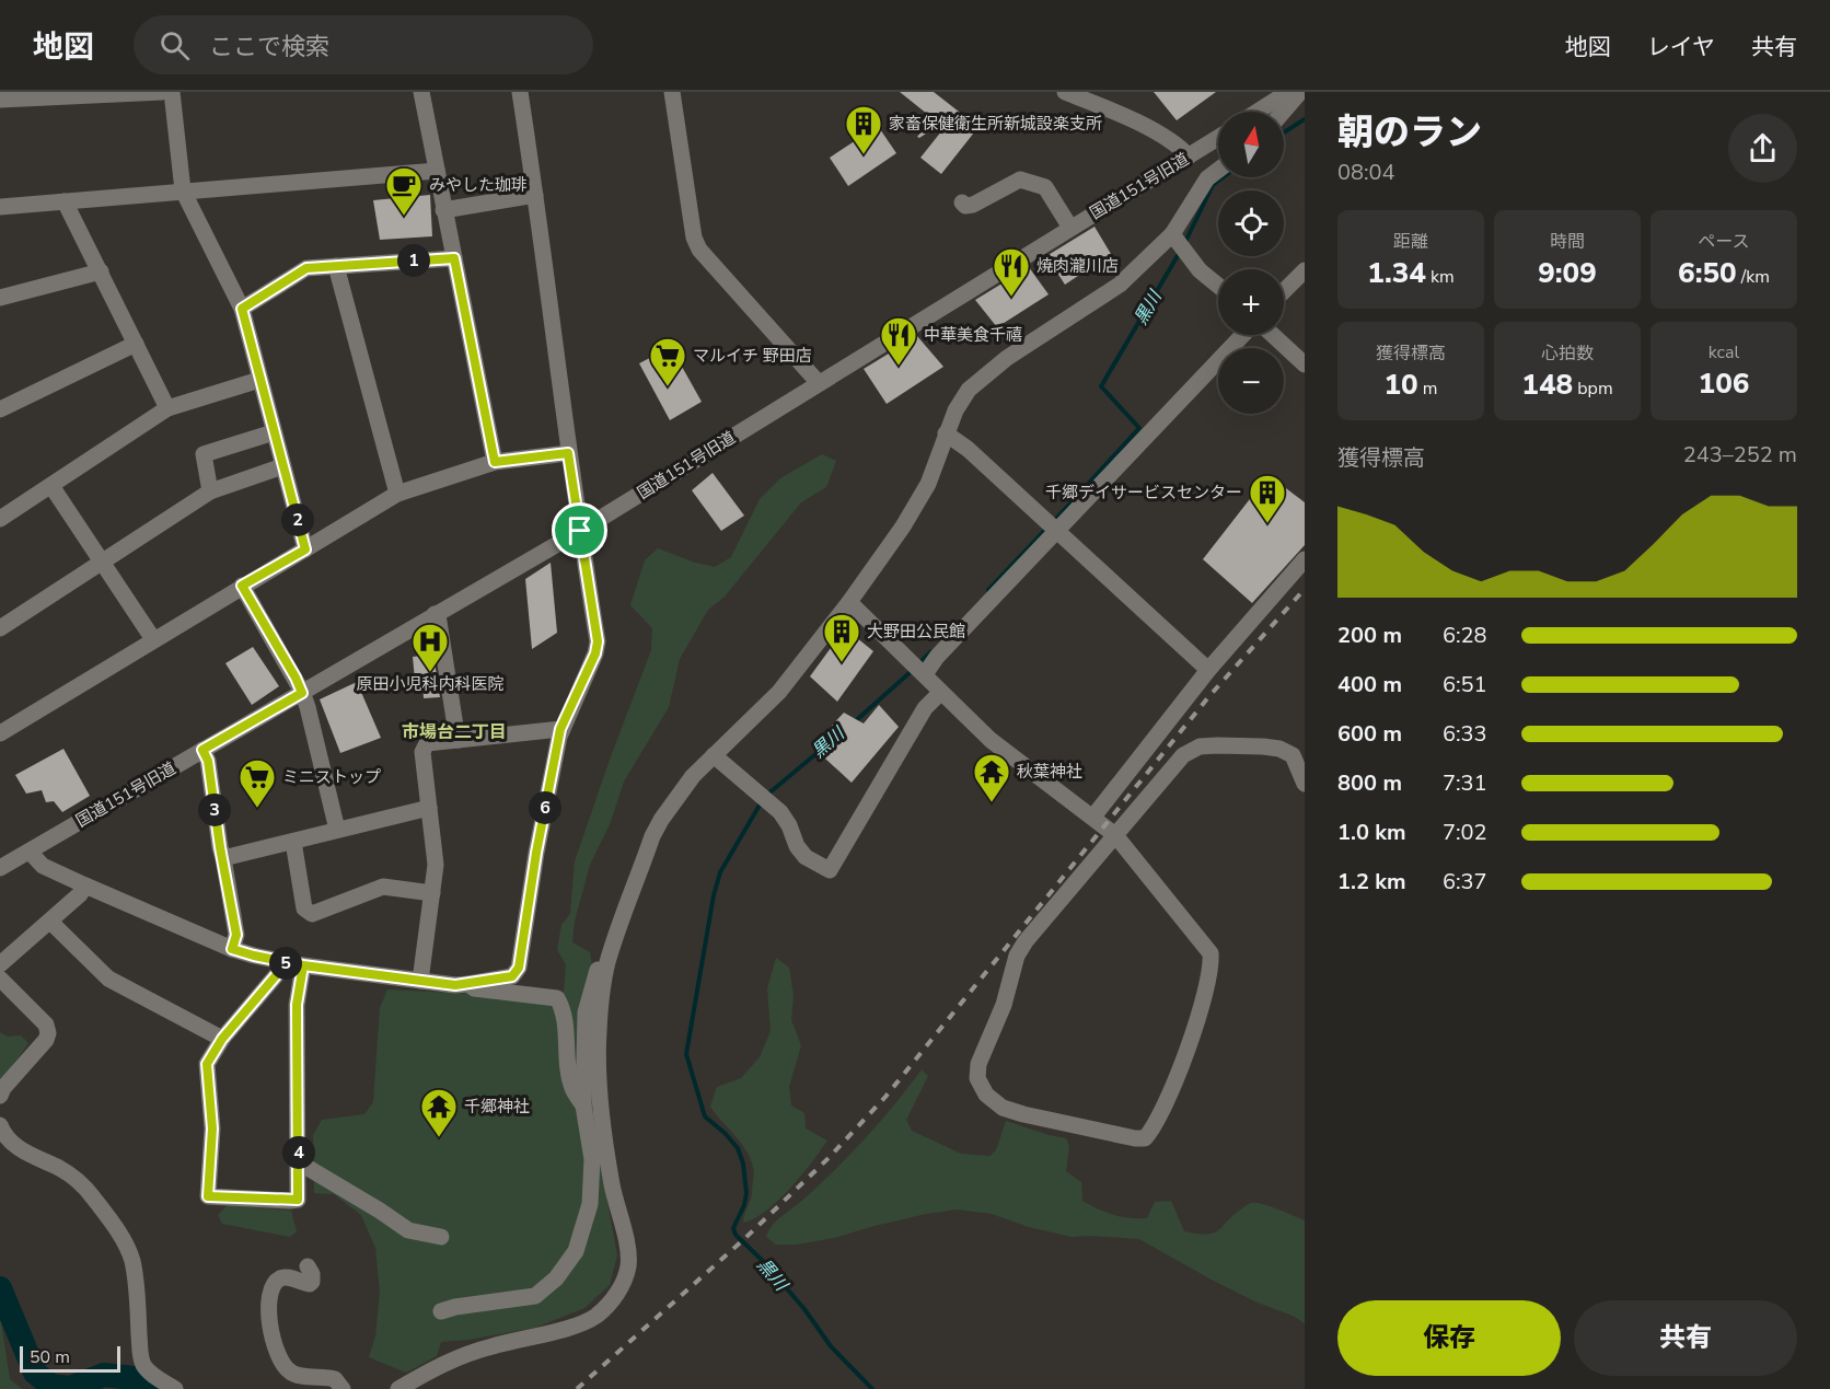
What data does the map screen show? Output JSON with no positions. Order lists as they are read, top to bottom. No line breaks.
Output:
{"streets":{"street":["国道151号旧道"]},"districts":["市場台二丁目"],"water":["黒川"],"places":{"building":["家畜保健衛生所新城設楽支所","千郷デイサービスセンター","大野田公民館"],"cafe":["みやした珈琲"],"restaurant":["焼肉瀧川店","中華美食千禧"],"supermarket":["マルイチ 野田店","ミニストップ"],"hospital":["原田小児科内科医院"],"temple":["秋葉神社","千郷神社"]},"scale_bar":"50 m","north":"top","page":{"header":"地図","search":"ここで検索","nav":["地図","レイヤ","共有"],"heading":["朝のラン","08:04"],"map_buttons":["+","−"],"stats":[["距離","1.34 km"],["時間","9:09"],["ペース","6:50 /km"],["獲得標高","10 m"],["心拍数","148 bpm"],["kcal","106"]],"pins":["1","2","6","3","5","4"],"chart":["獲得標高","243–252 m"],"list":[{"name":"200 m","note":"6:28"},{"name":"400 m","note":"6:51"},{"name":"600 m","note":"6:33"},{"name":"800 m","note":"7:31"},{"name":"1.0 km","note":"7:02"},{"name":"1.2 km","note":"6:37"}],"buttons":["保存","共有"],"scale":"50 m"}}
